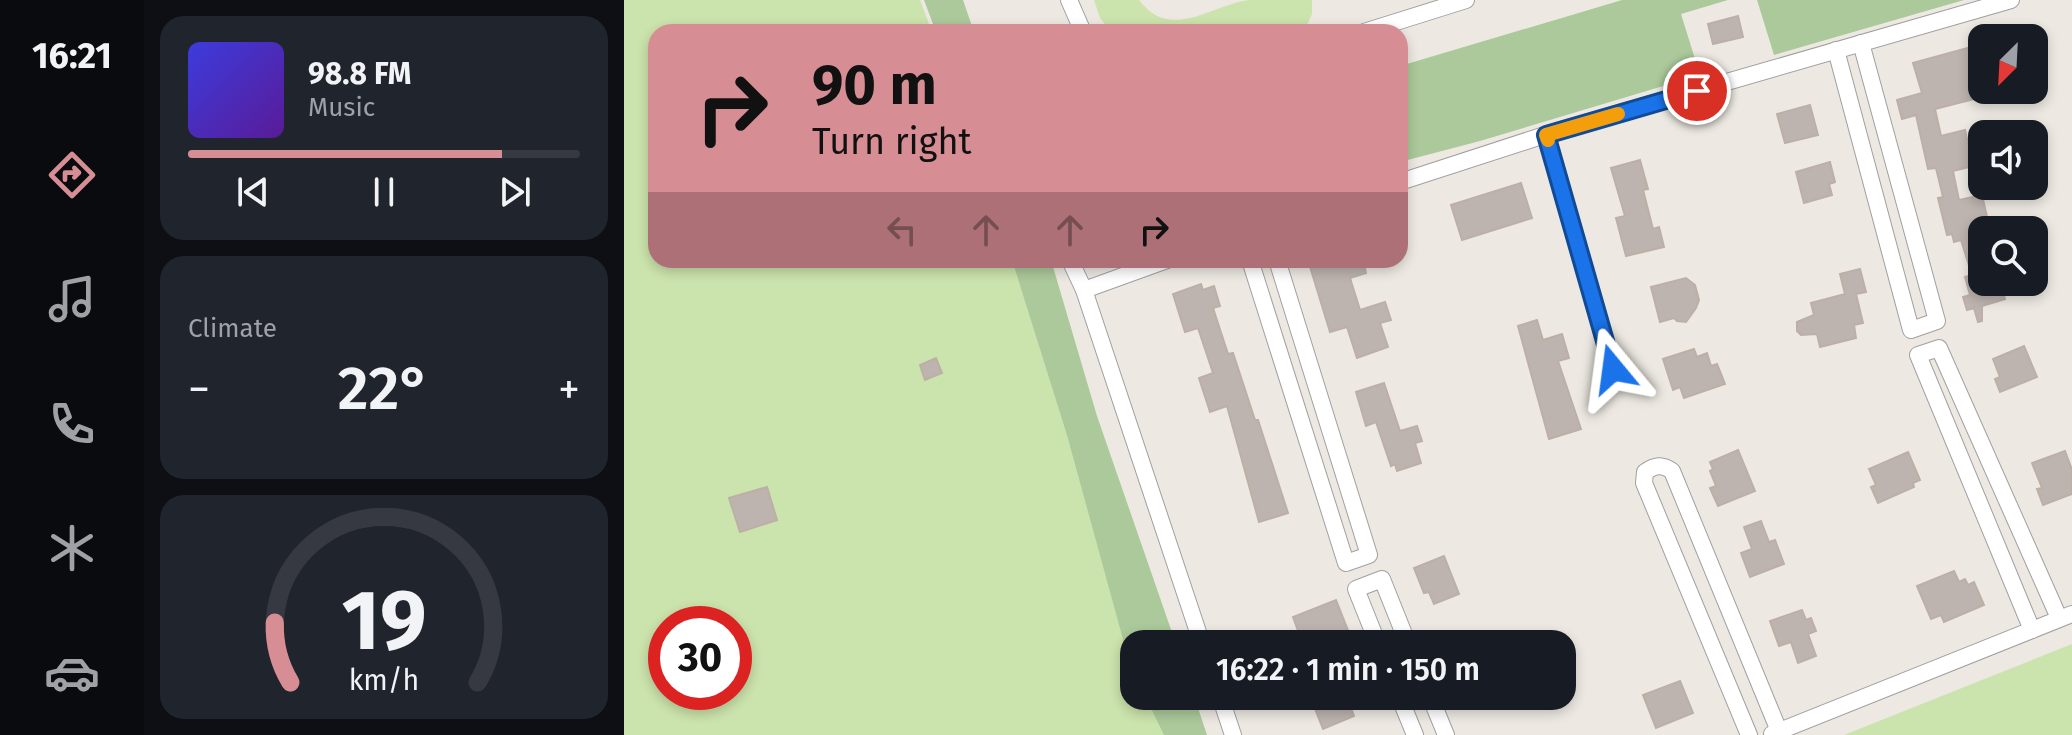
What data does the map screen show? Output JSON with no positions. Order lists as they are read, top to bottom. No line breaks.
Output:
{"north":"bottom left","page":{"tabs":"16:21","turn":["90 m","Turn right"],"song":["98.8 FM","Music"],"tile":"Climate","heat":["−","22°","+"],"limit":"30","trip":"16:22 · 1 min · 150 m","gauge":["19","km/h"]}}
